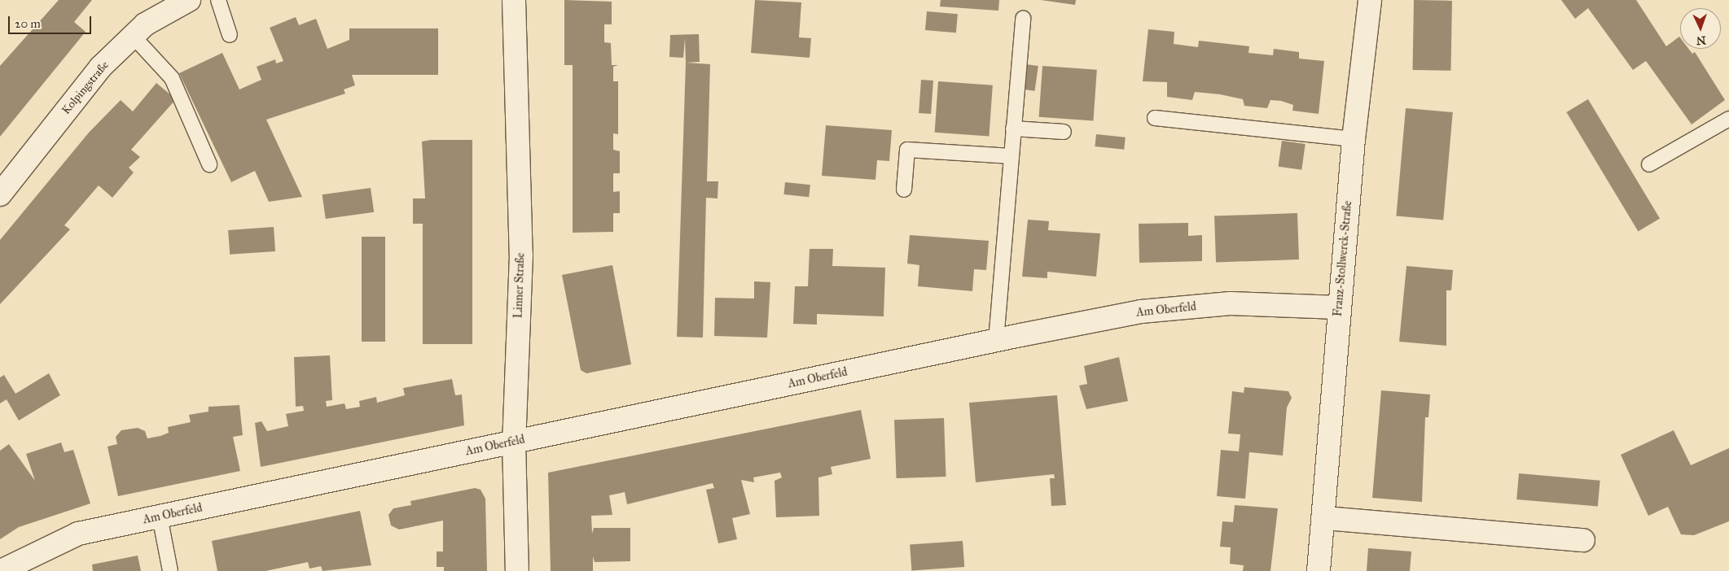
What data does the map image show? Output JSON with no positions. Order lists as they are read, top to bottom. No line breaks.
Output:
{"streets":{"street":["Kolpingstraße","Franz-Stollwerck-Straße","Linner Straße","Am Oberfeld"]},"crossings":[["Franz-Stollwerck-Straße","Am Oberfeld"],["Linner Straße","Am Oberfeld"]],"scale_bar":"20 m","north":"bottom"}
